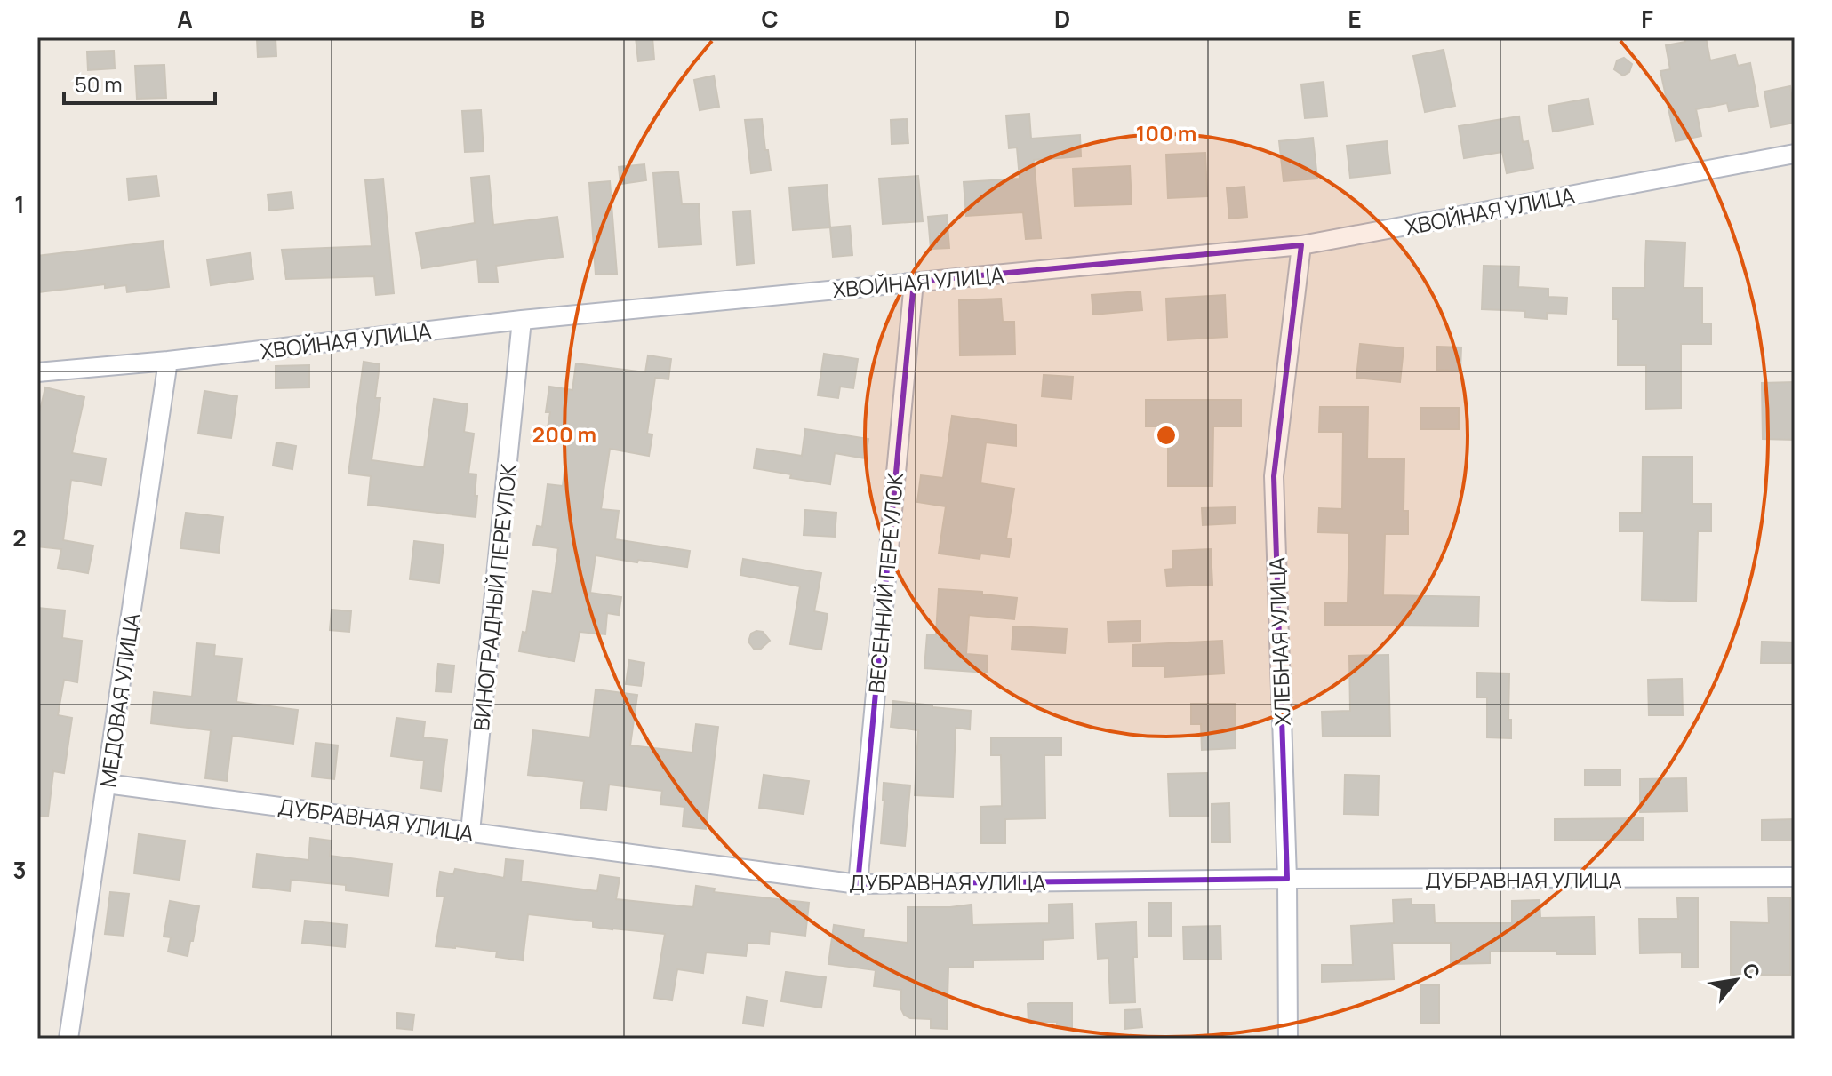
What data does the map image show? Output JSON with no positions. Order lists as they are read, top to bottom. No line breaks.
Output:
{"streets":{"street":["ХВОЙНАЯ УЛИЦА","ВЕСЕННИЙ ПЕРЕУЛОК","ВИНОГРАДНЫЙ ПЕРЕУЛОК","ХЛЕБНАЯ УЛИЦА","МЕДОВАЯ УЛИЦА","ДУБРАВНАЯ УЛИЦА"]},"crossings":[["ХВОЙНАЯ УЛИЦА","ВЕСЕННИЙ ПЕРЕУЛОК"],["ХВОЙНАЯ УЛИЦА","ВИНОГРАДНЫЙ ПЕРЕУЛОК"],["ХВОЙНАЯ УЛИЦА","ХЛЕБНАЯ УЛИЦА"],["ХВОЙНАЯ УЛИЦА","МЕДОВАЯ УЛИЦА"],["ВЕСЕННИЙ ПЕРЕУЛОК","ДУБРАВНАЯ УЛИЦА"],["ВИНОГРАДНЫЙ ПЕРЕУЛОК","ДУБРАВНАЯ УЛИЦА"],["ХЛЕБНАЯ УЛИЦА","ДУБРАВНАЯ УЛИЦА"],["МЕДОВАЯ УЛИЦА","ДУБРАВНАЯ УЛИЦА"]],"scale_bar":"50 m","north":"top right","grid":{"columns":["A","B","C","D","E","F"],"rows":["1","2","3"]},"rings":["100 m","200 m"]}
